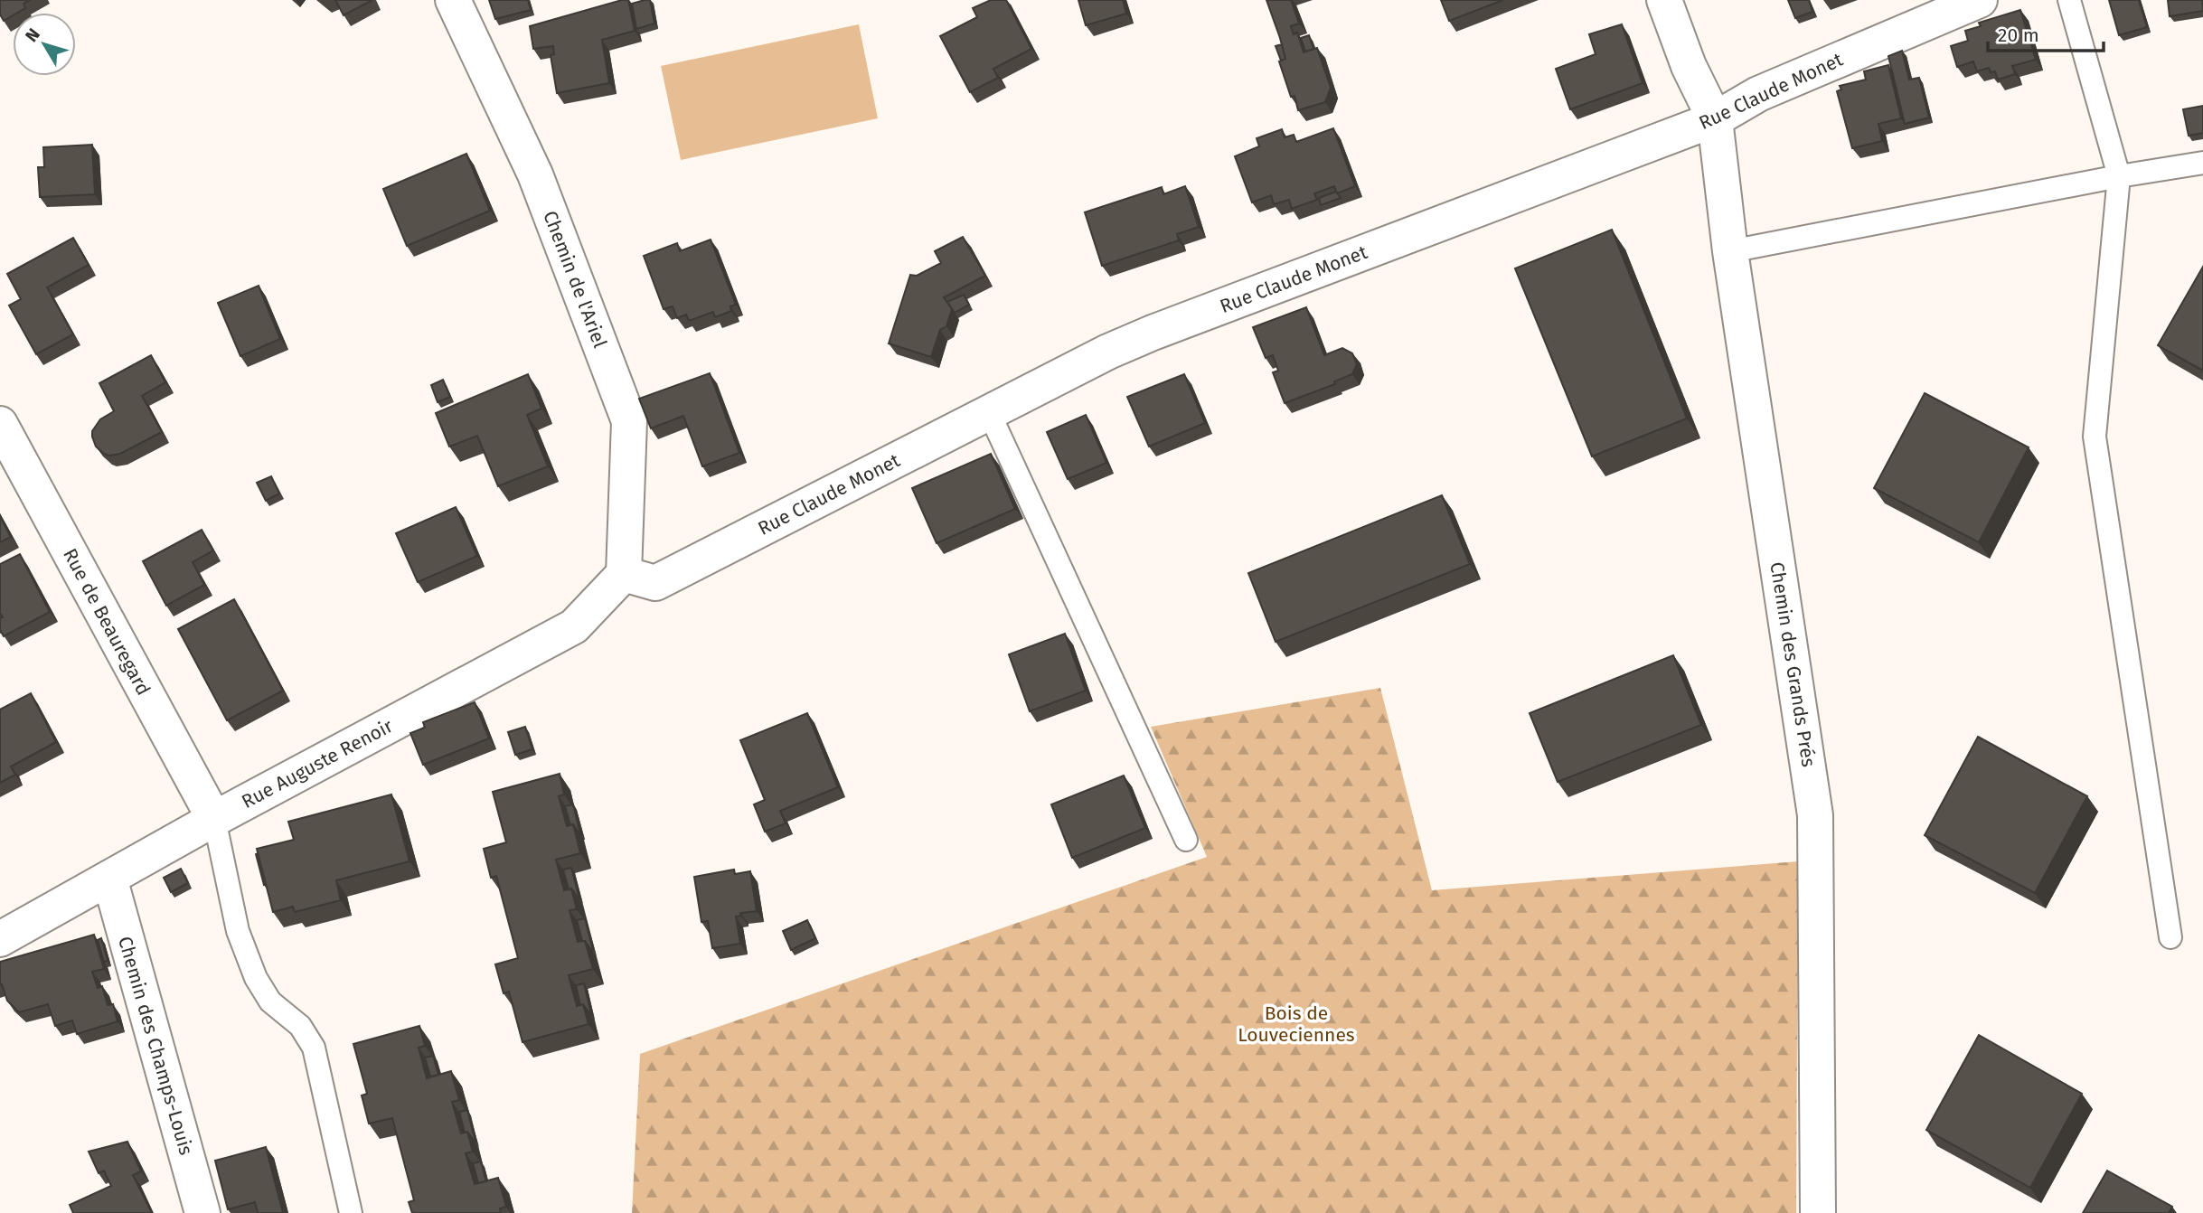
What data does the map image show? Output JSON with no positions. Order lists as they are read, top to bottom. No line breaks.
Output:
{"streets":{"street":["Rue Claude Monet","Chemin de l'Ariel","Rue de Beauregard","Chemin des Grands Prés","Rue Auguste Renoir","Chemin des Champs-Louis"]},"crossings":[["Rue Claude Monet","Chemin de l'Ariel"],["Rue Claude Monet","Chemin des Grands Prés"],["Rue Claude Monet","Rue Auguste Renoir"],["Chemin de l'Ariel","Rue Auguste Renoir"],["Rue de Beauregard","Rue Auguste Renoir"],["Rue Auguste Renoir","Chemin des Champs-Louis"]],"parks":["Bois de Louveciennes"],"scale_bar":"20 m","north":"top left"}
